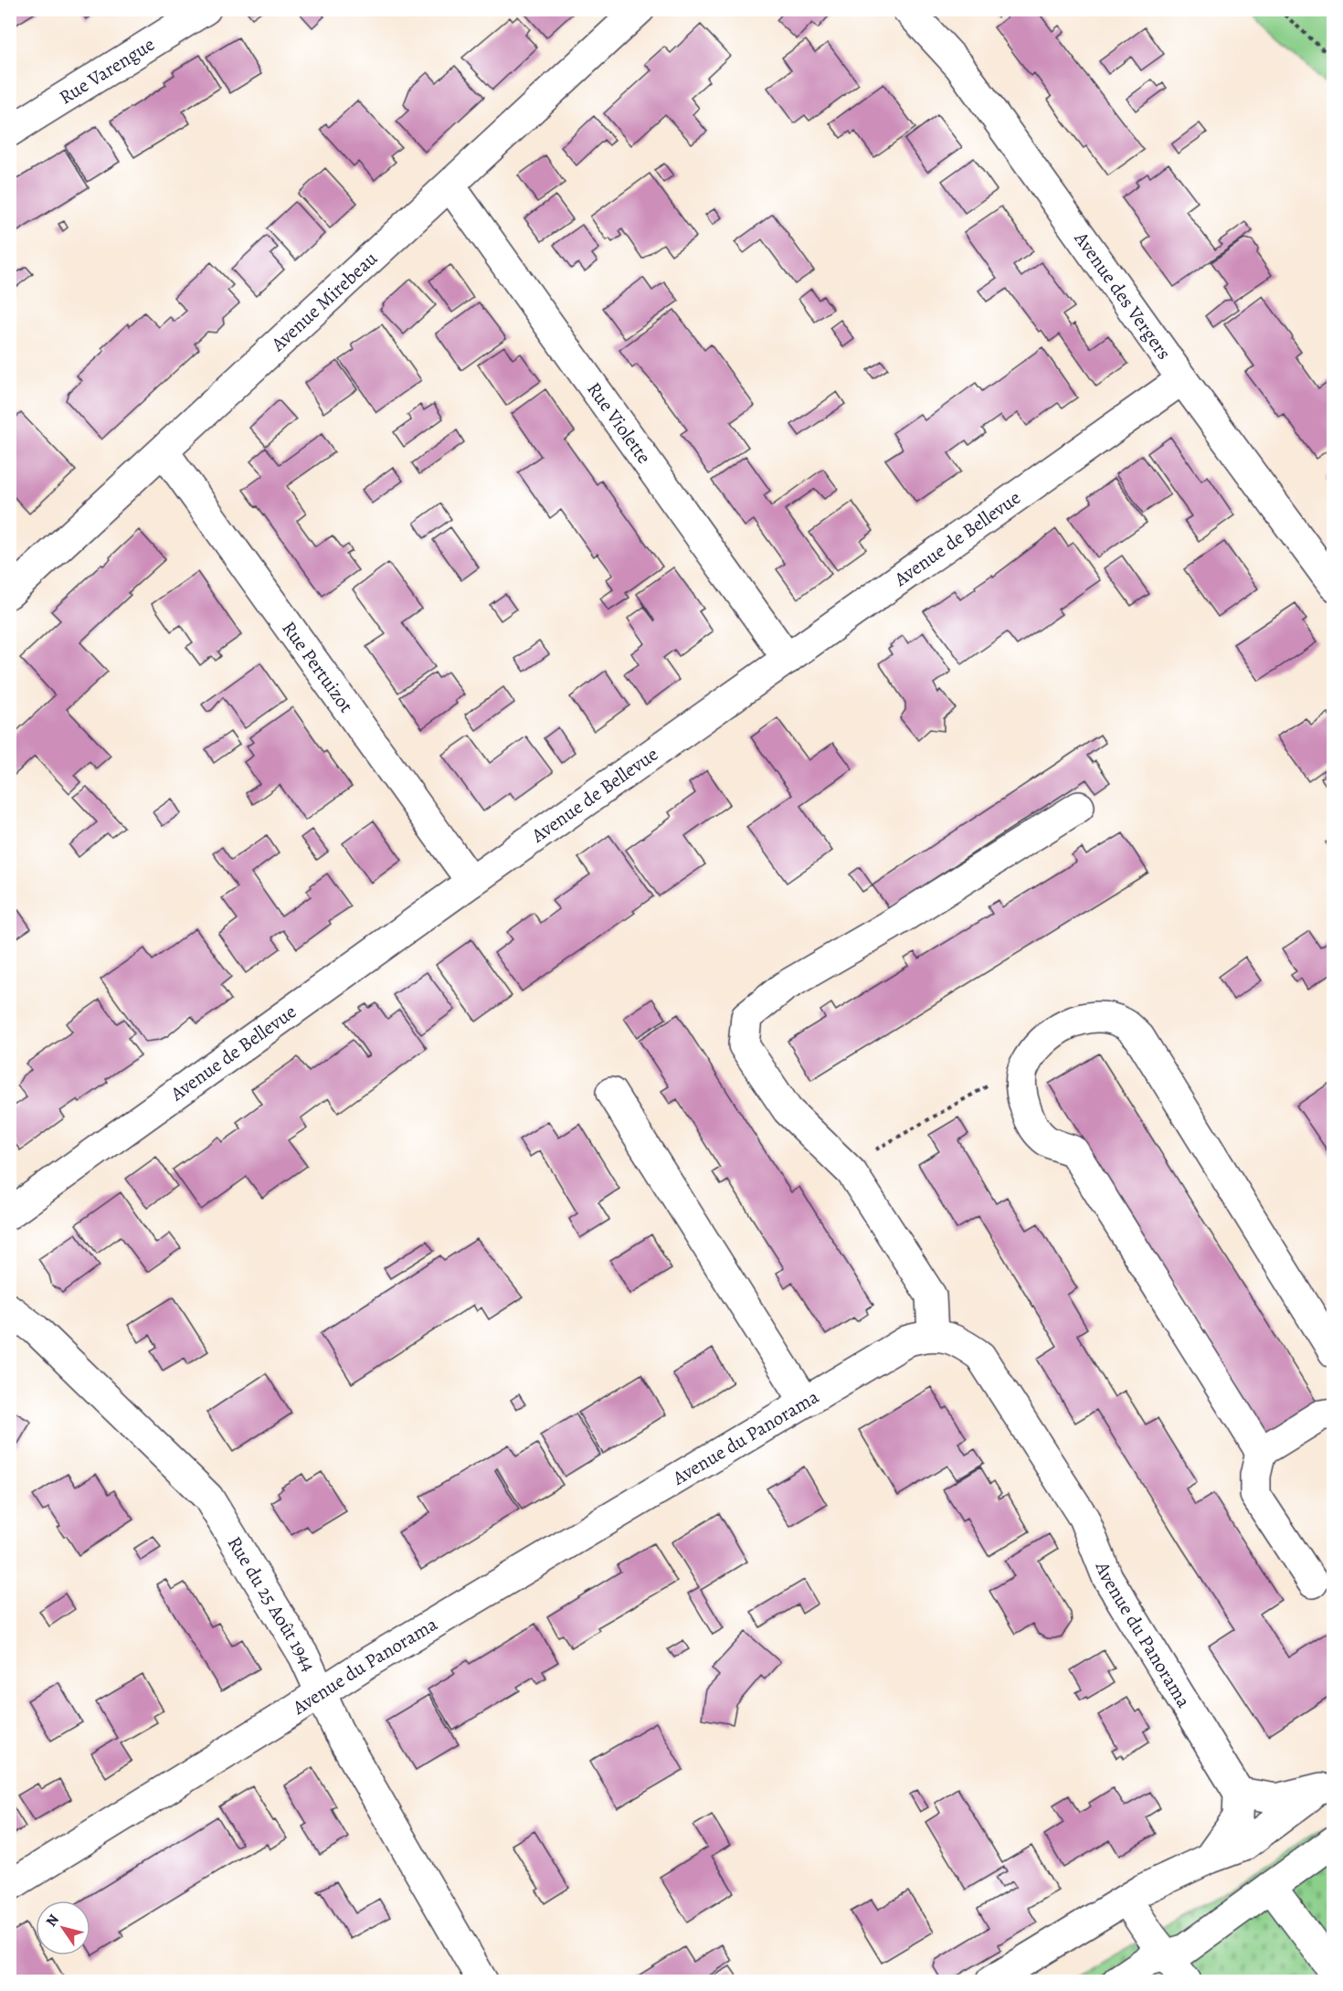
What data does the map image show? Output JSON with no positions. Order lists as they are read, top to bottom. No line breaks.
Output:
{"streets":{"street":["Rue Varengue","Avenue des Vergers","Avenue Mirebeau","Rue Violette","Avenue de Bellevue","Rue Pertuizot","Avenue du Panorama","Rue du 25 Août 1944"]},"crossings":[["Avenue des Vergers","Avenue de Bellevue"],["Avenue Mirebeau","Rue Violette"],["Avenue Mirebeau","Rue Pertuizot"],["Rue Violette","Avenue de Bellevue"],["Avenue de Bellevue","Rue Pertuizot"],["Avenue du Panorama","Rue du 25 Août 1944"]],"north":"top left"}
